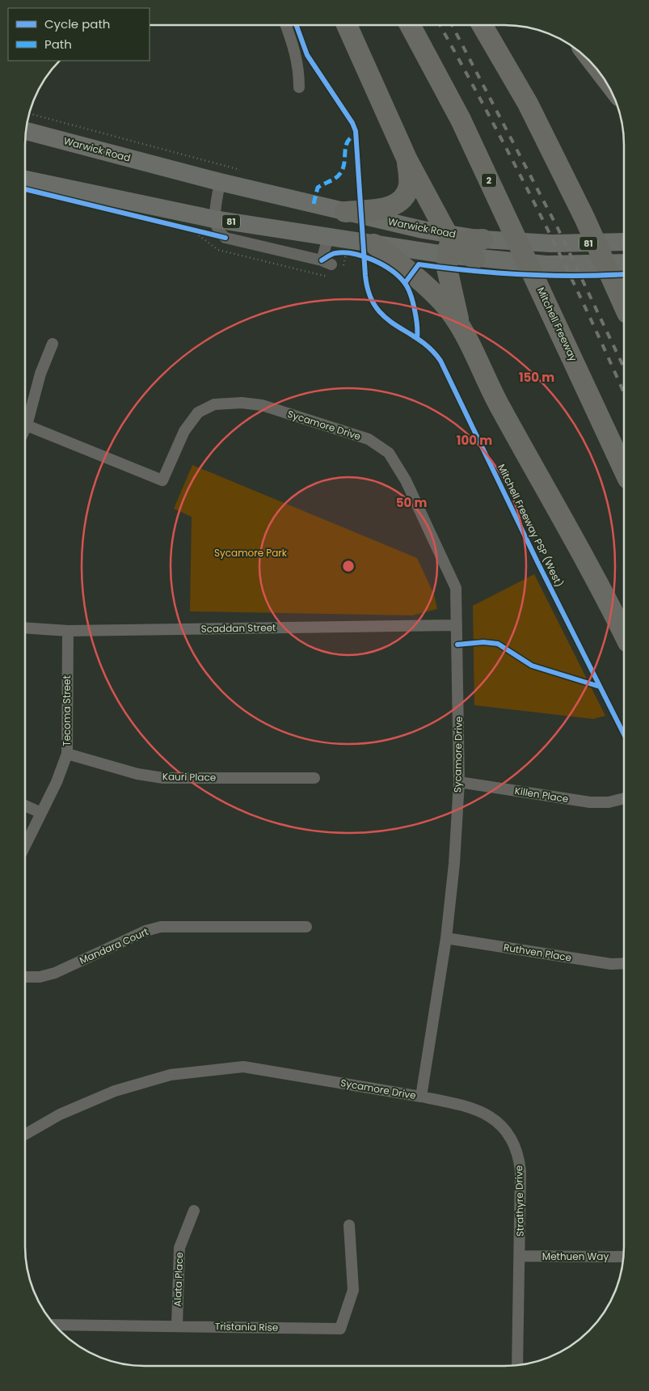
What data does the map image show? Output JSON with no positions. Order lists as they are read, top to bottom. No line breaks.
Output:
{"streets":{"highway":["2","Mitchell Freeway"],"main road":["Warwick Road","81"],"street":["Sycamore Drive","Scaddan Street","Tecoma Street","Kauri Place","Killen Place","Mandara Court","Ruthven Place","Strathyre Drive","Methuen Way","Alata Place","Tristania Rise"],"cycle path":["Mitchell Freeway PSP (West)"]},"crossings":[["Warwick Road","81"],["Sycamore Drive","Scaddan Street"],["Sycamore Drive","Killen Place"],["Sycamore Drive","Ruthven Place"],["Sycamore Drive","Strathyre Drive"],["Scaddan Street","Tecoma Street"],["Tecoma Street","Kauri Place"],["Strathyre Drive","Methuen Way"],["Alata Place","Tristania Rise"]],"parks":["Sycamore Park"],"legend":["Cycle path","Path"],"rings":["150 m","100 m","50 m"]}
